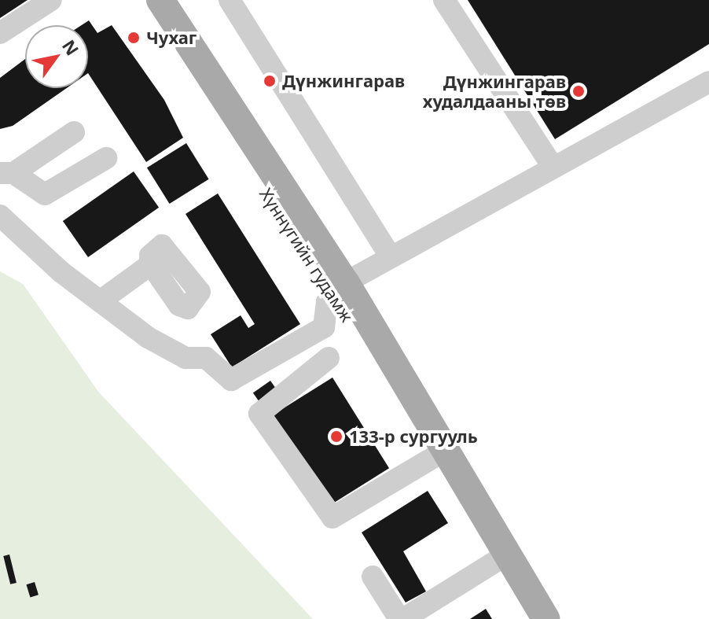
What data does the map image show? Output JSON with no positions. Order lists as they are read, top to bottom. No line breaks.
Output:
{"streets":{"main road":["Хүннүгийн гудамж"]},"places":["Чухаг","Дүнжингарав","Дүнжингарав худалдааны төв","133-р сургууль"],"north":"top right"}
